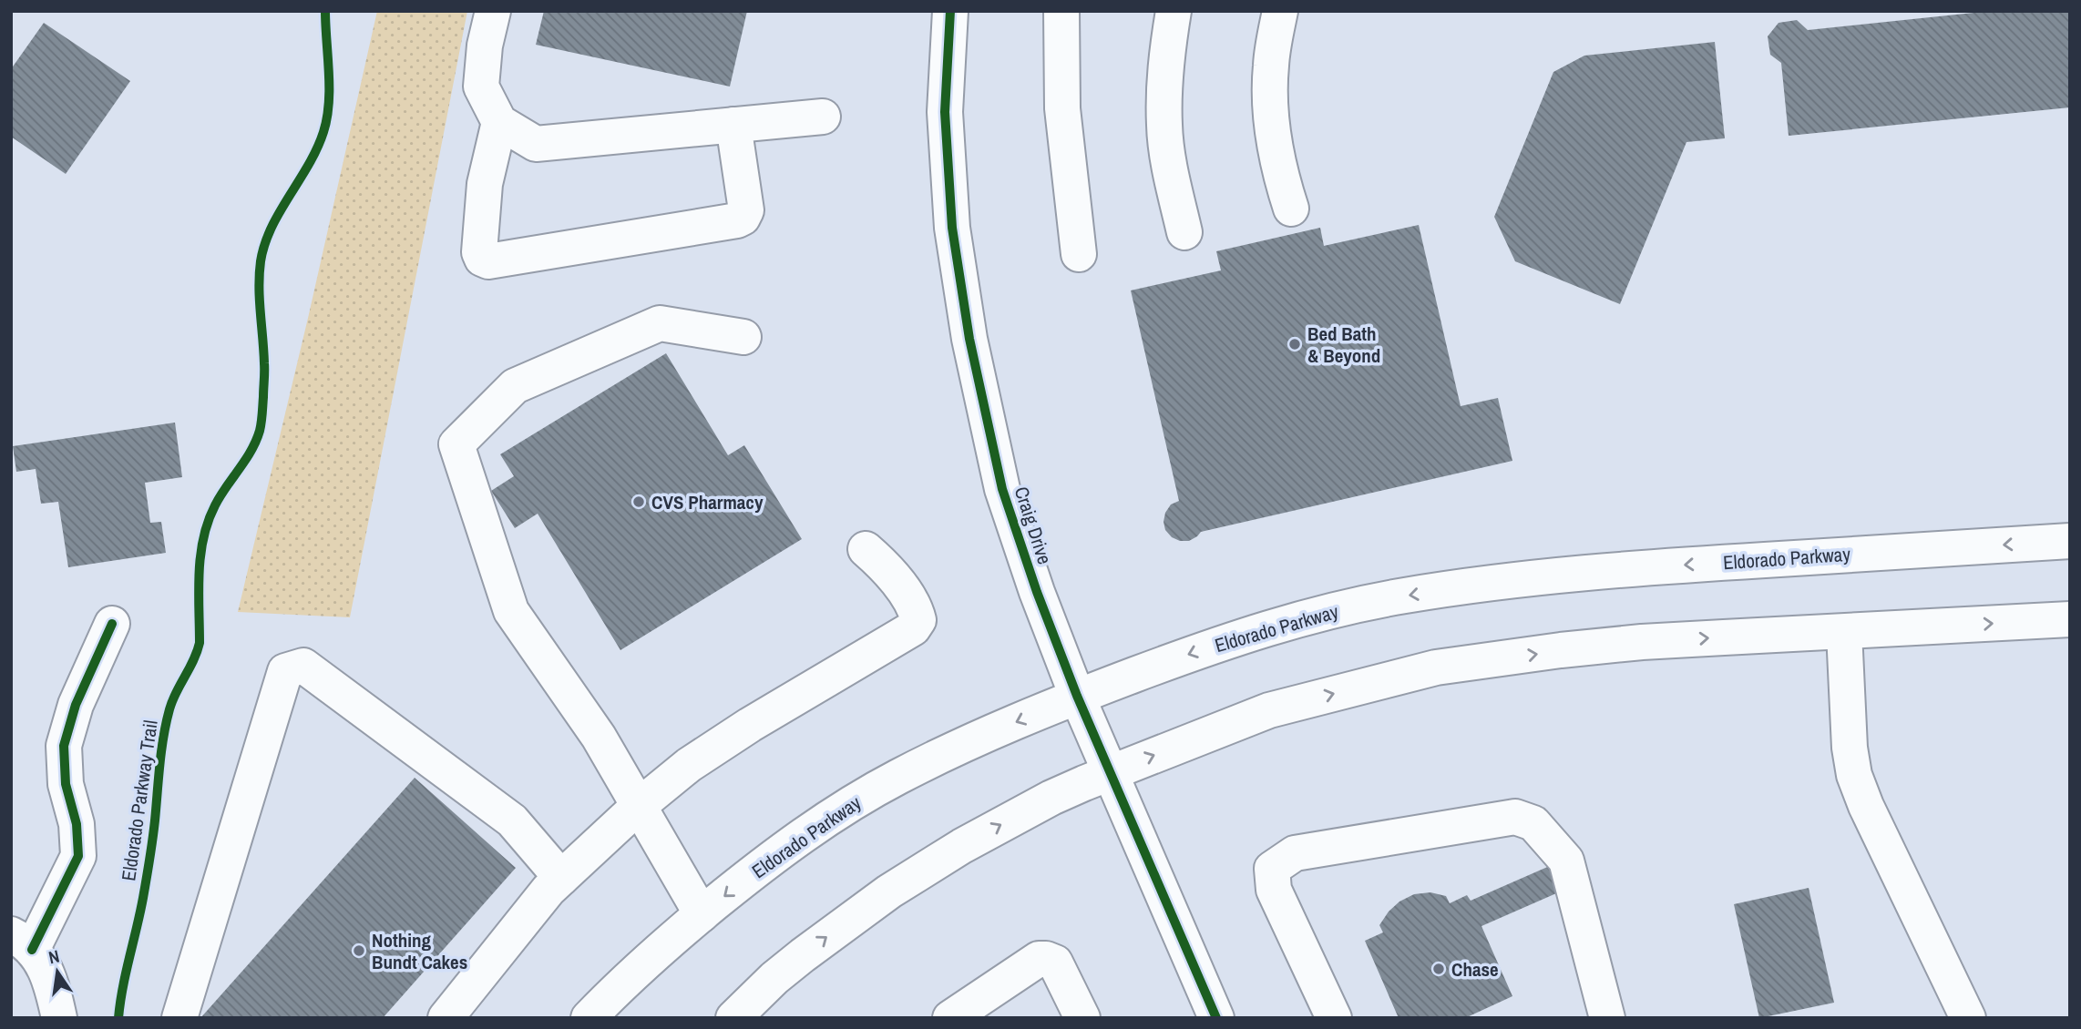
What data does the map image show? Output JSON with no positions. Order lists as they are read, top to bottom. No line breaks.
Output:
{"streets":{"main road":["Craig Drive","Eldorado Parkway"],"cycle path":["Eldorado Parkway Trail"]},"crossings":[["Craig Drive","Eldorado Parkway"]],"places":["Bed Bath & Beyond","CVS Pharmacy","Nothing Bundt Cakes","Chase"],"north":"top"}
